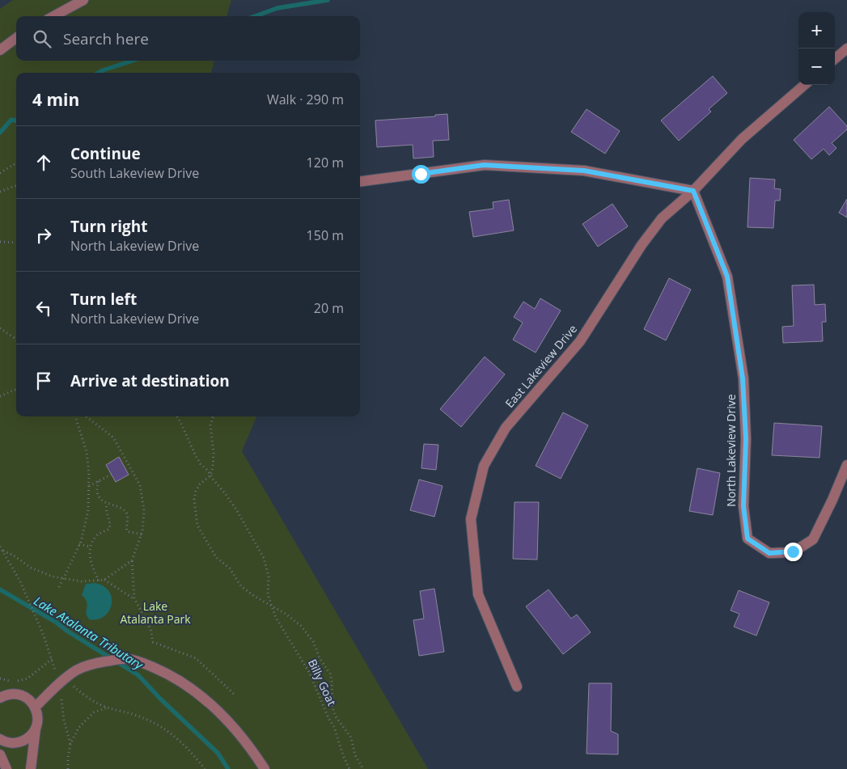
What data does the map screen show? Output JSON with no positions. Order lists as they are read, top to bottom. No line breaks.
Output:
{"streets":{"street":["East Lakeview Drive","North Lakeview Drive"],"path":["Billy Goat"]},"crossings":[["East Lakeview Drive","North Lakeview Drive"]],"water":["Lake Atalanta Tributary"],"parks":["Lake Atalanta Park"],"page":{"map_buttons":["+","−"],"search":"Search here","heading":["4 min","Walk · 290 m"],"list":[["Continue","South Lakeview Drive","120 m"],["Turn right","North Lakeview Drive","150 m"],["Turn left","North Lakeview Drive","20 m"],"Arrive at destination"]}}
